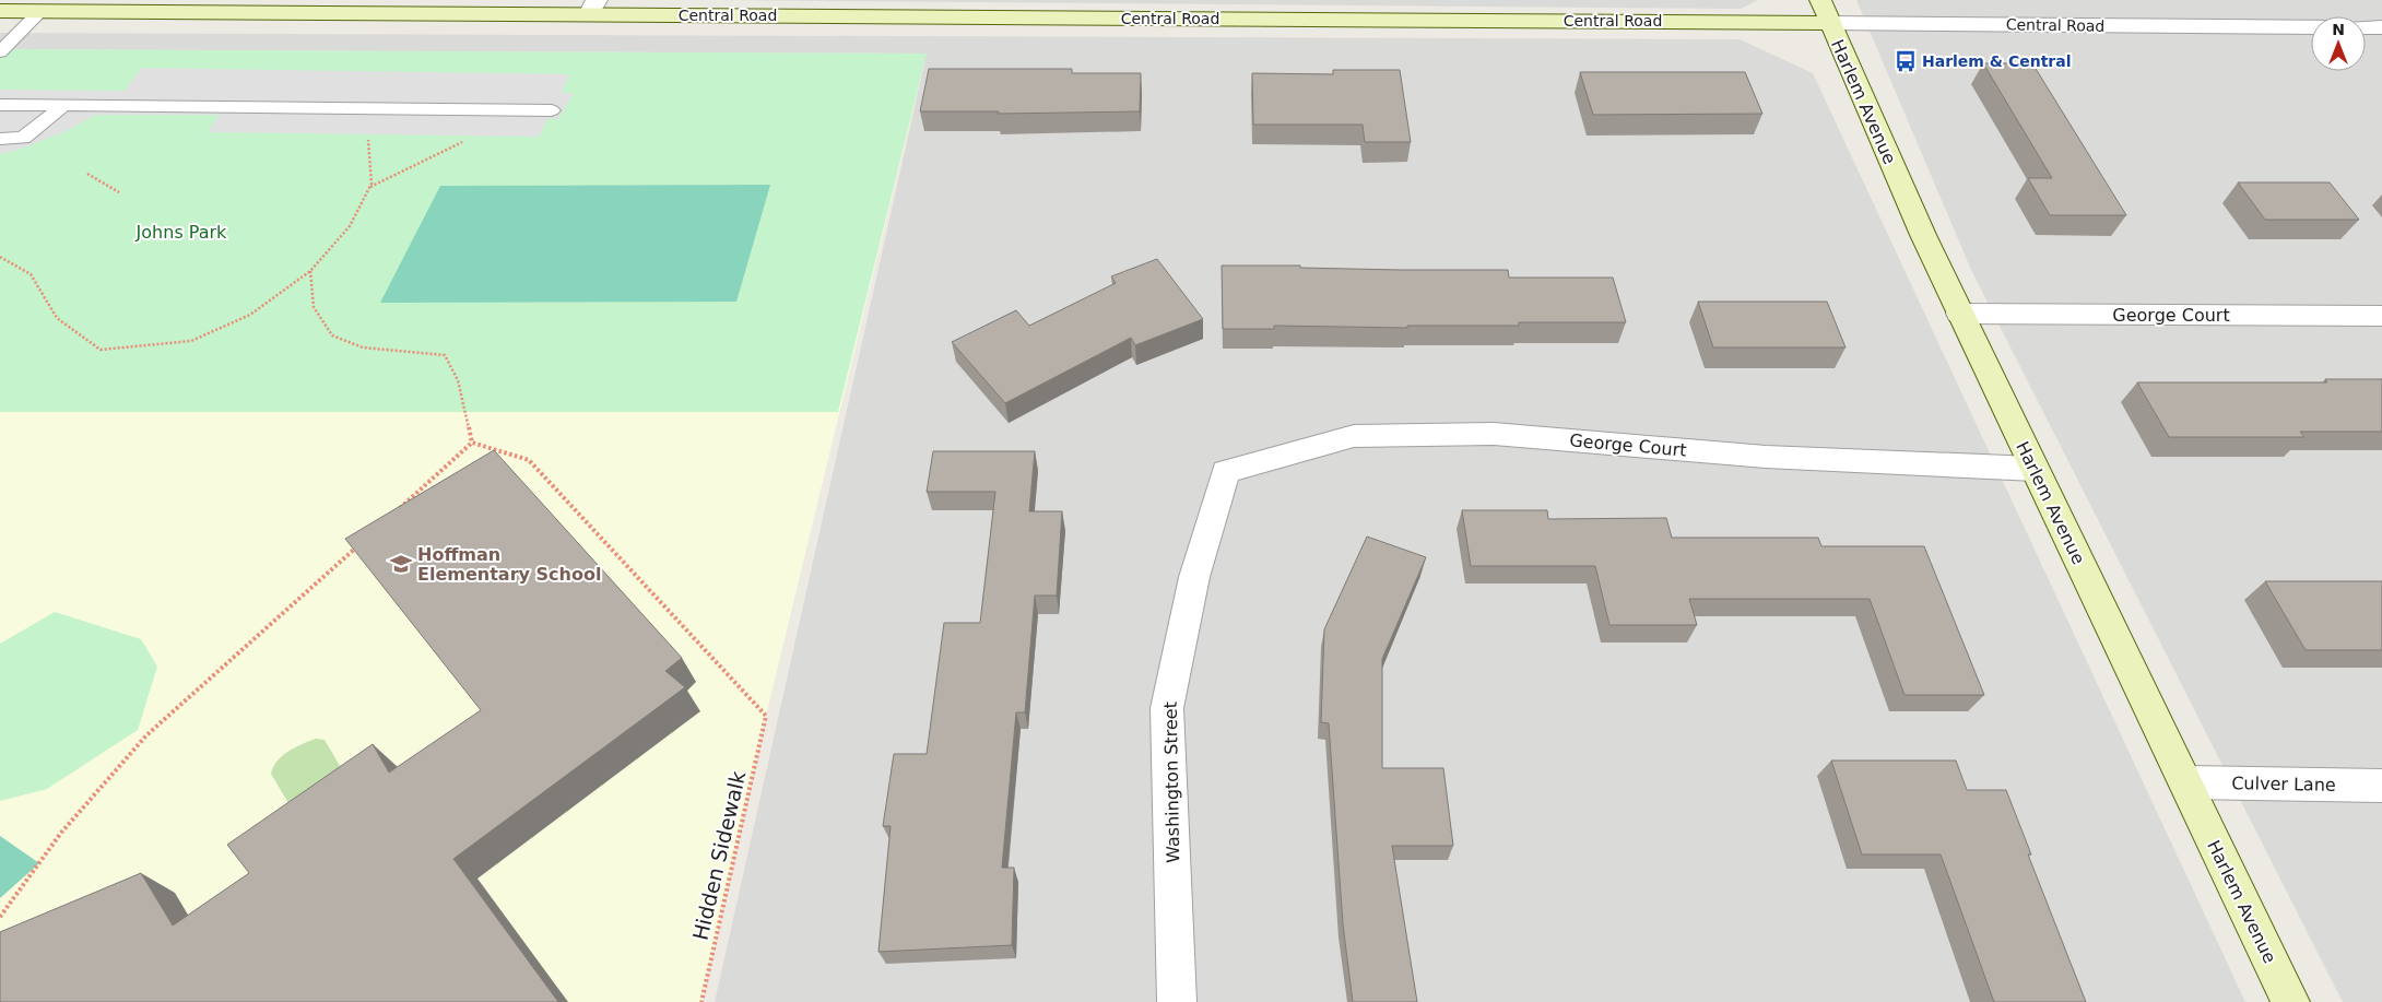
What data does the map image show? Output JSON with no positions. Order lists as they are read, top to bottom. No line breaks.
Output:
{"streets":{"main road":["Central Road","Harlem Avenue"],"street":["George Court","Washington Street","Culver Lane"],"path":["Hidden Sidewalk"]},"crossings":[["Central Road","Harlem Avenue"],["Harlem Avenue","George Court"],["Harlem Avenue","Culver Lane"],["George Court","Washington Street"]],"parks":["Johns Park"],"places":{"bus stop":["Harlem & Central"],"school or university":["Hoffman Elementary School"]},"north":"top"}
